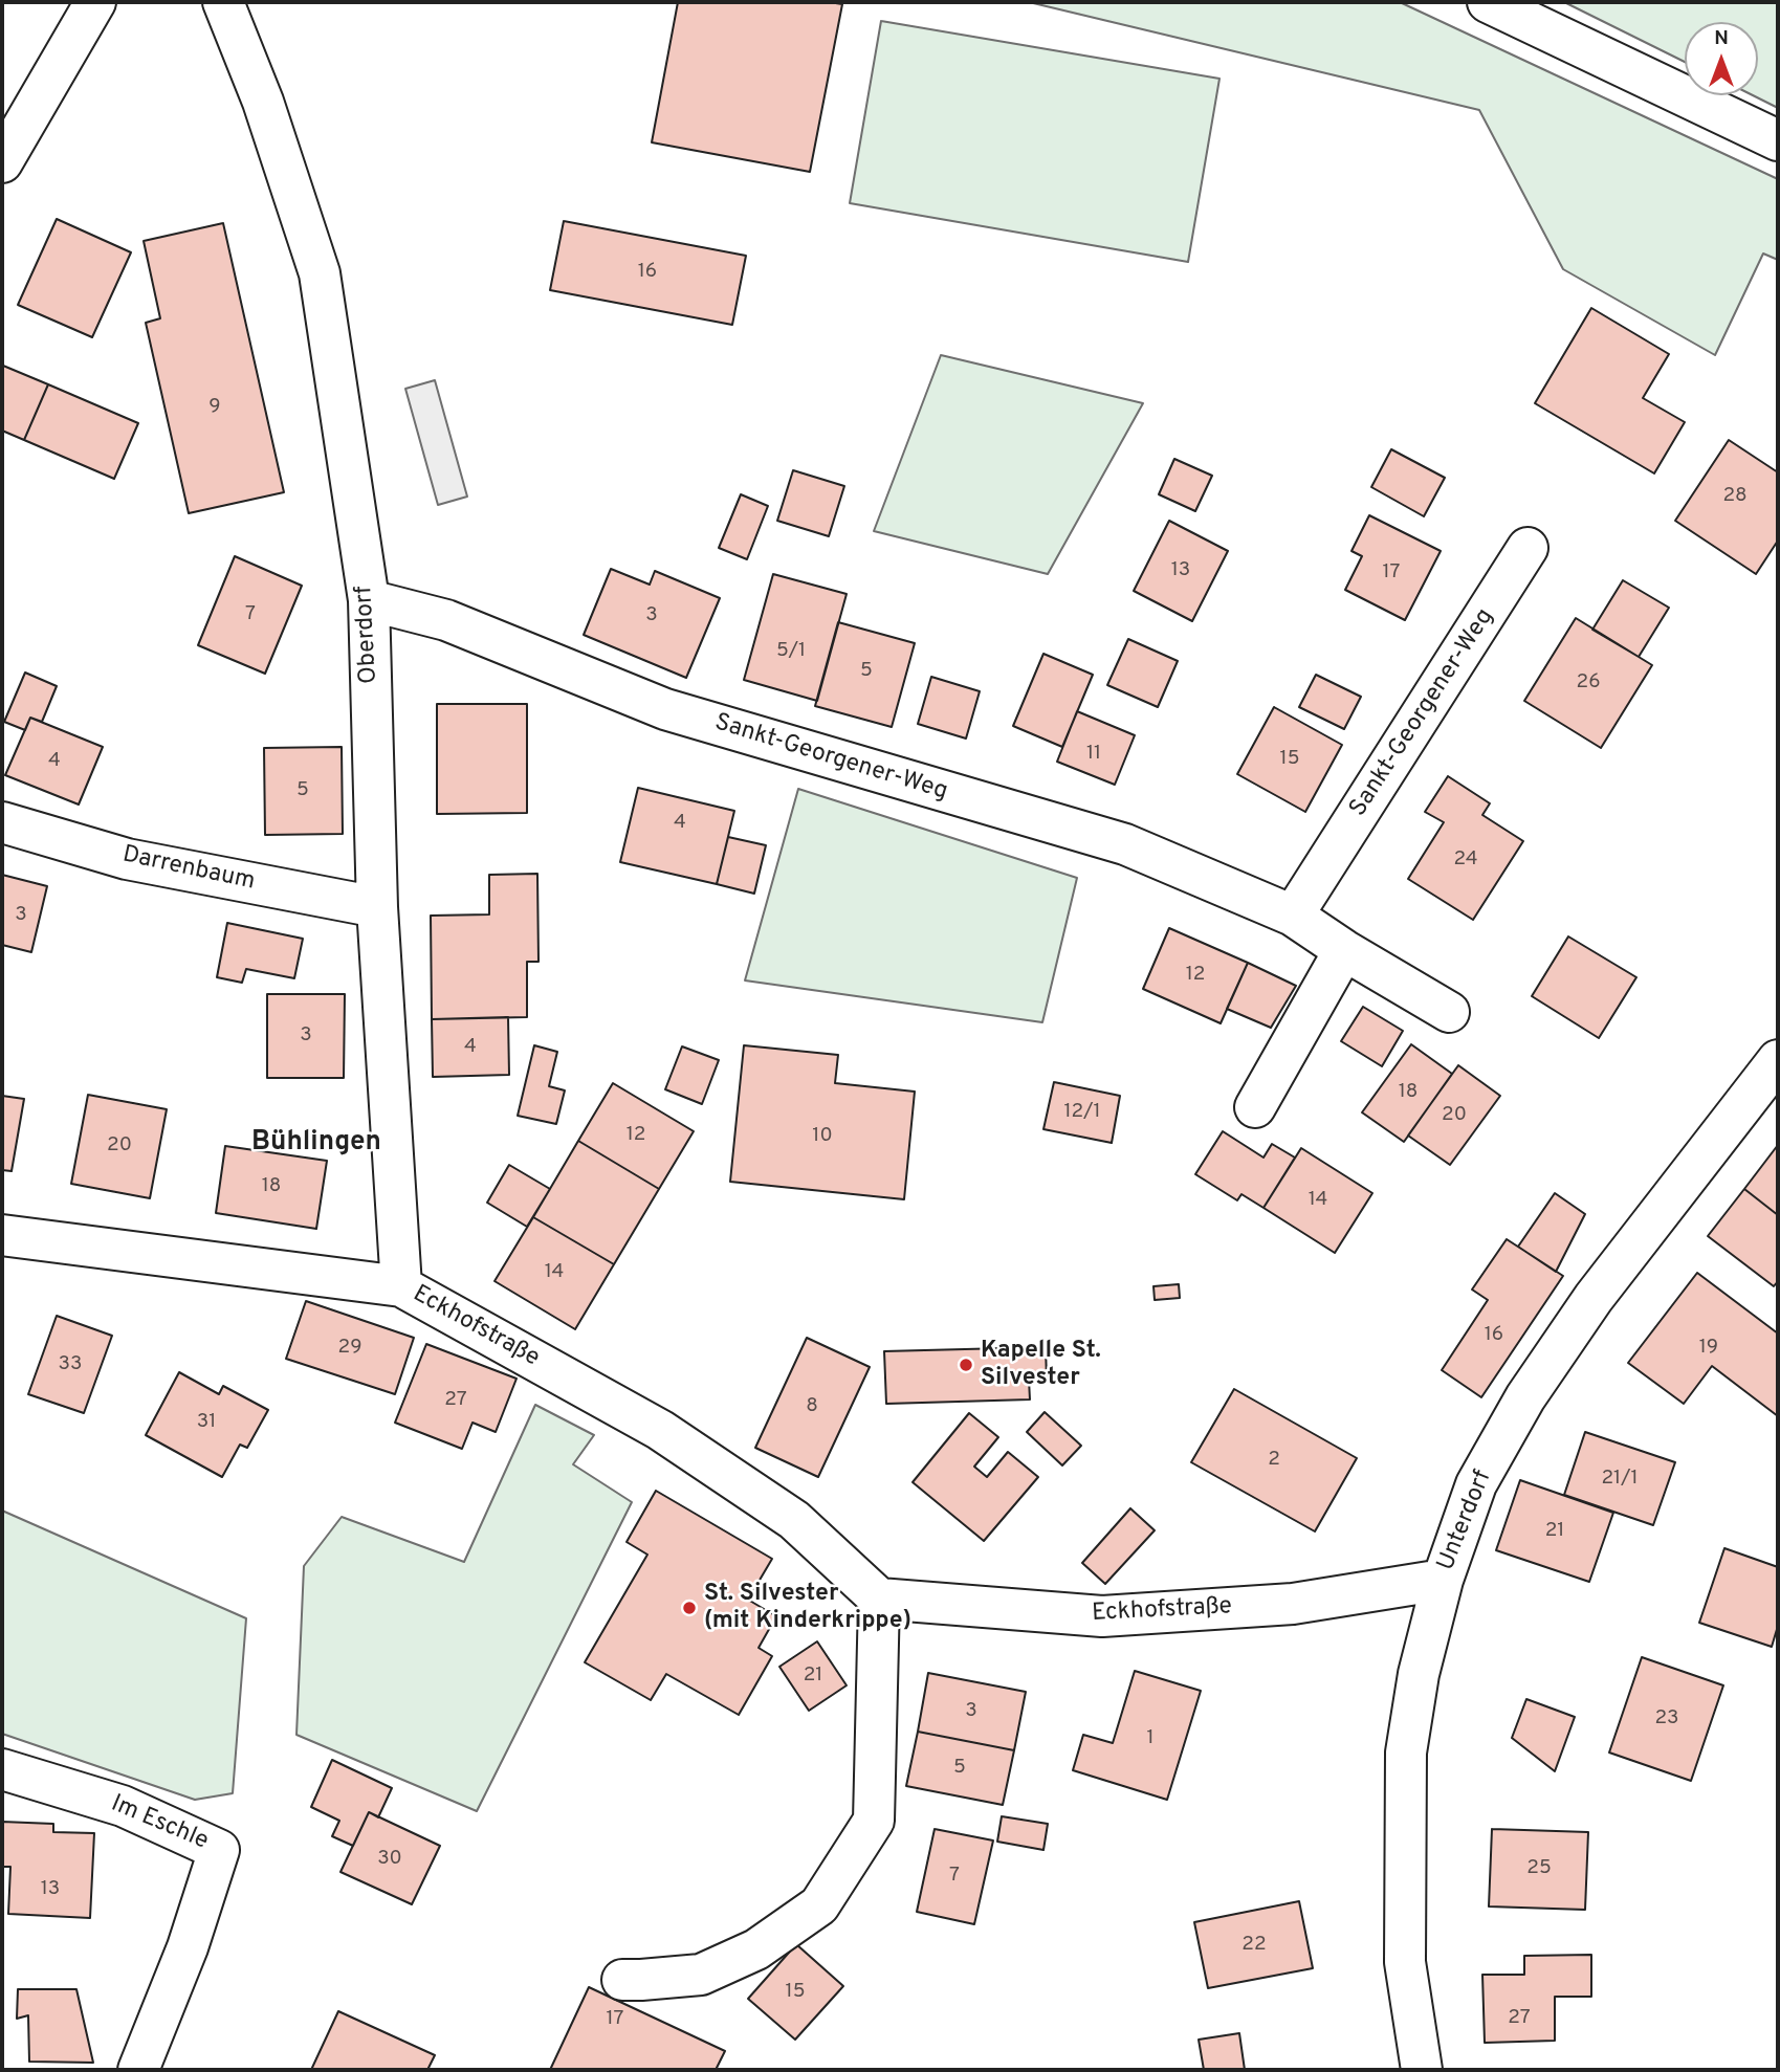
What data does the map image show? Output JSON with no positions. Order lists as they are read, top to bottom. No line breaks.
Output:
{"streets":{"street":["Oberdorf","Sankt-Georgener-Weg","Darrenbaum","Eckhofstraße","Unterdorf","Im Eschle"]},"crossings":[["Oberdorf","Sankt-Georgener-Weg"],["Oberdorf","Darrenbaum"],["Oberdorf","Eckhofstraße"],["Eckhofstraße","Unterdorf"]],"districts":["Bühlingen"],"places":["Kapelle St. Silvester","St. Silvester (mit Kinderkrippe)"],"house_numbers":["16","9","28","13","17","7","3","5/1","5","26","11","15","4","5","4","24","3","12","3","4","18","12/1","20","12","10","20","18","14","14","16","29","19","33","27","8","31","2","21/1","21","21","3","23","1","5","30","25","7","13","22","15","27","17"],"north":"top"}
